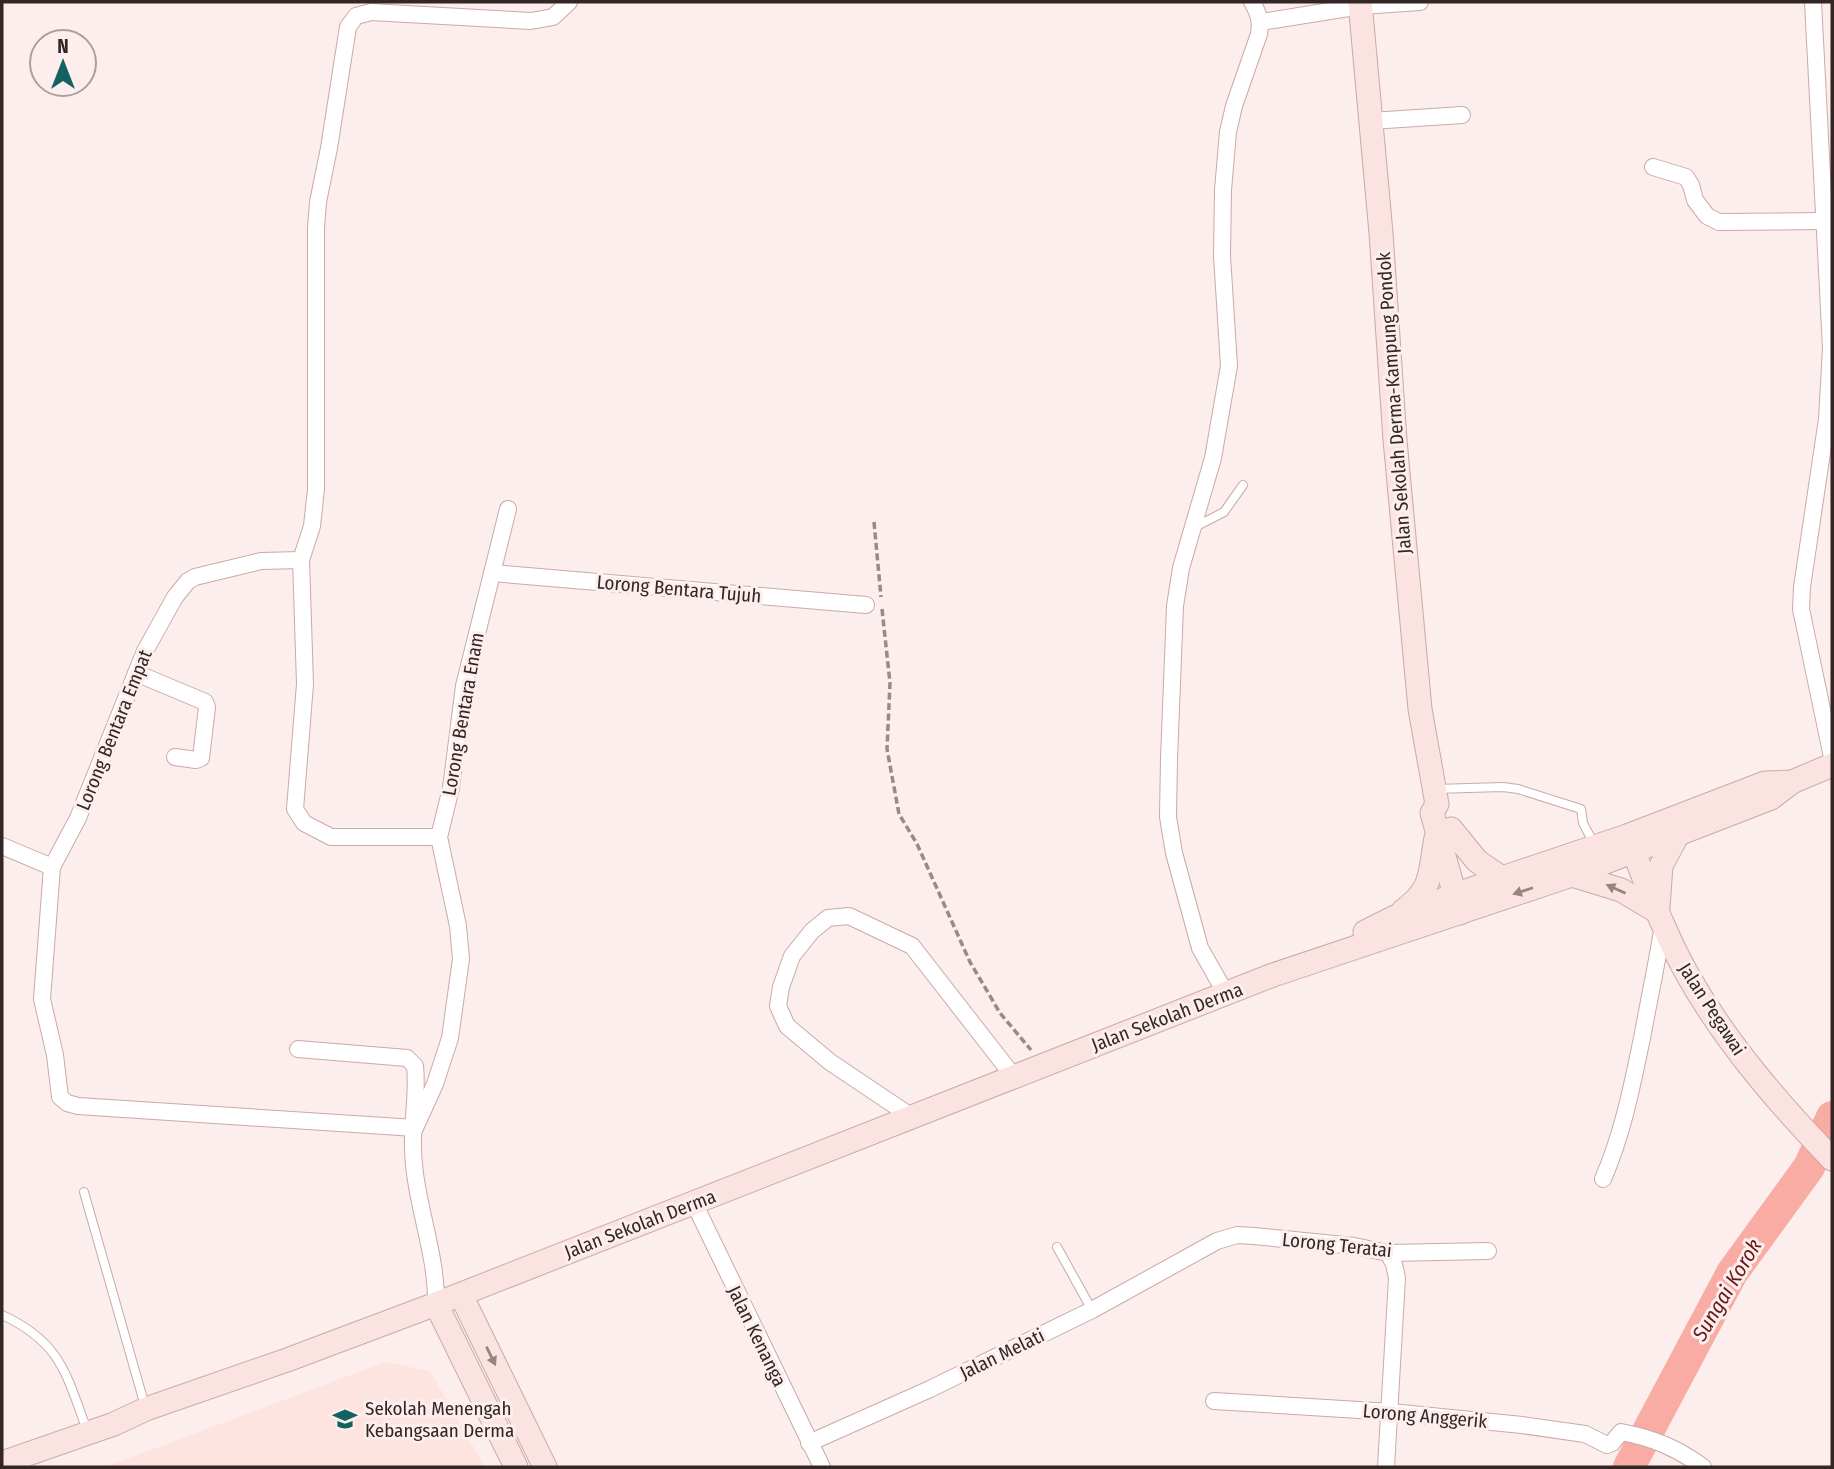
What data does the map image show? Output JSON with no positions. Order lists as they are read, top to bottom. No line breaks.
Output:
{"streets":{"street":["Jalan Sekolah Derma-Kampung Pondok","Lorong Bentara Tujuh","Lorong Bentara Enam","Lorong Bentara Empat","Jalan Pegawai","Jalan Sekolah Derma","Lorong Teratai","Jalan Kenanga","Jalan Melati","Lorong Anggerik"]},"crossings":[["Jalan Sekolah Derma-Kampung Pondok","Jalan Sekolah Derma"],["Lorong Bentara Tujuh","Lorong Bentara Enam"],["Jalan Pegawai","Jalan Sekolah Derma"],["Jalan Sekolah Derma","Jalan Kenanga"],["Lorong Teratai","Jalan Melati"],["Jalan Kenanga","Jalan Melati"]],"water":["Sungai Korok"],"places":{"school or university":["Sekolah Menengah Kebangsaan Derma"]},"north":"top"}
